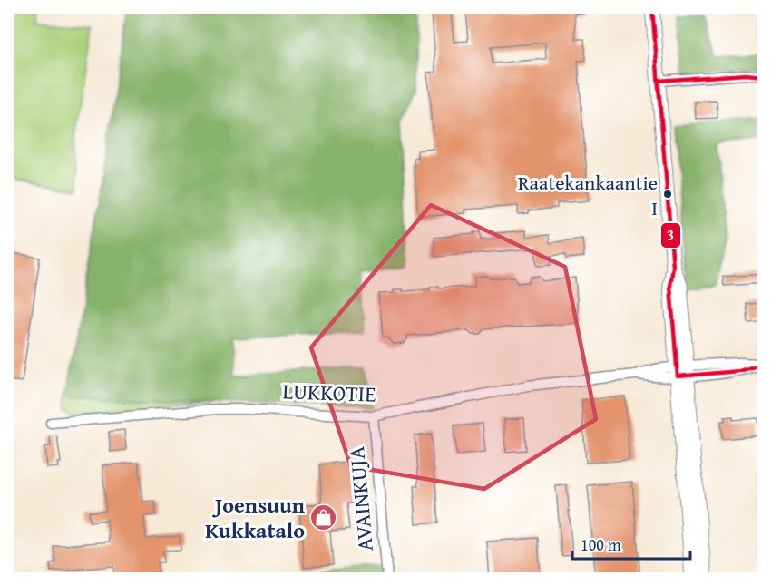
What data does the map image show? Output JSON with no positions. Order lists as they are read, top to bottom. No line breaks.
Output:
{"streets":{"street":["LUKKOTIE","AVAINKUJA"]},"crossings":[["LUKKOTIE","AVAINKUJA"]],"places":{"other":["Raatekankaantie I"],"shop":["Joensuun Kukkatalo"]},"lines":["transit line 3"],"scale_bar":"100 m"}
